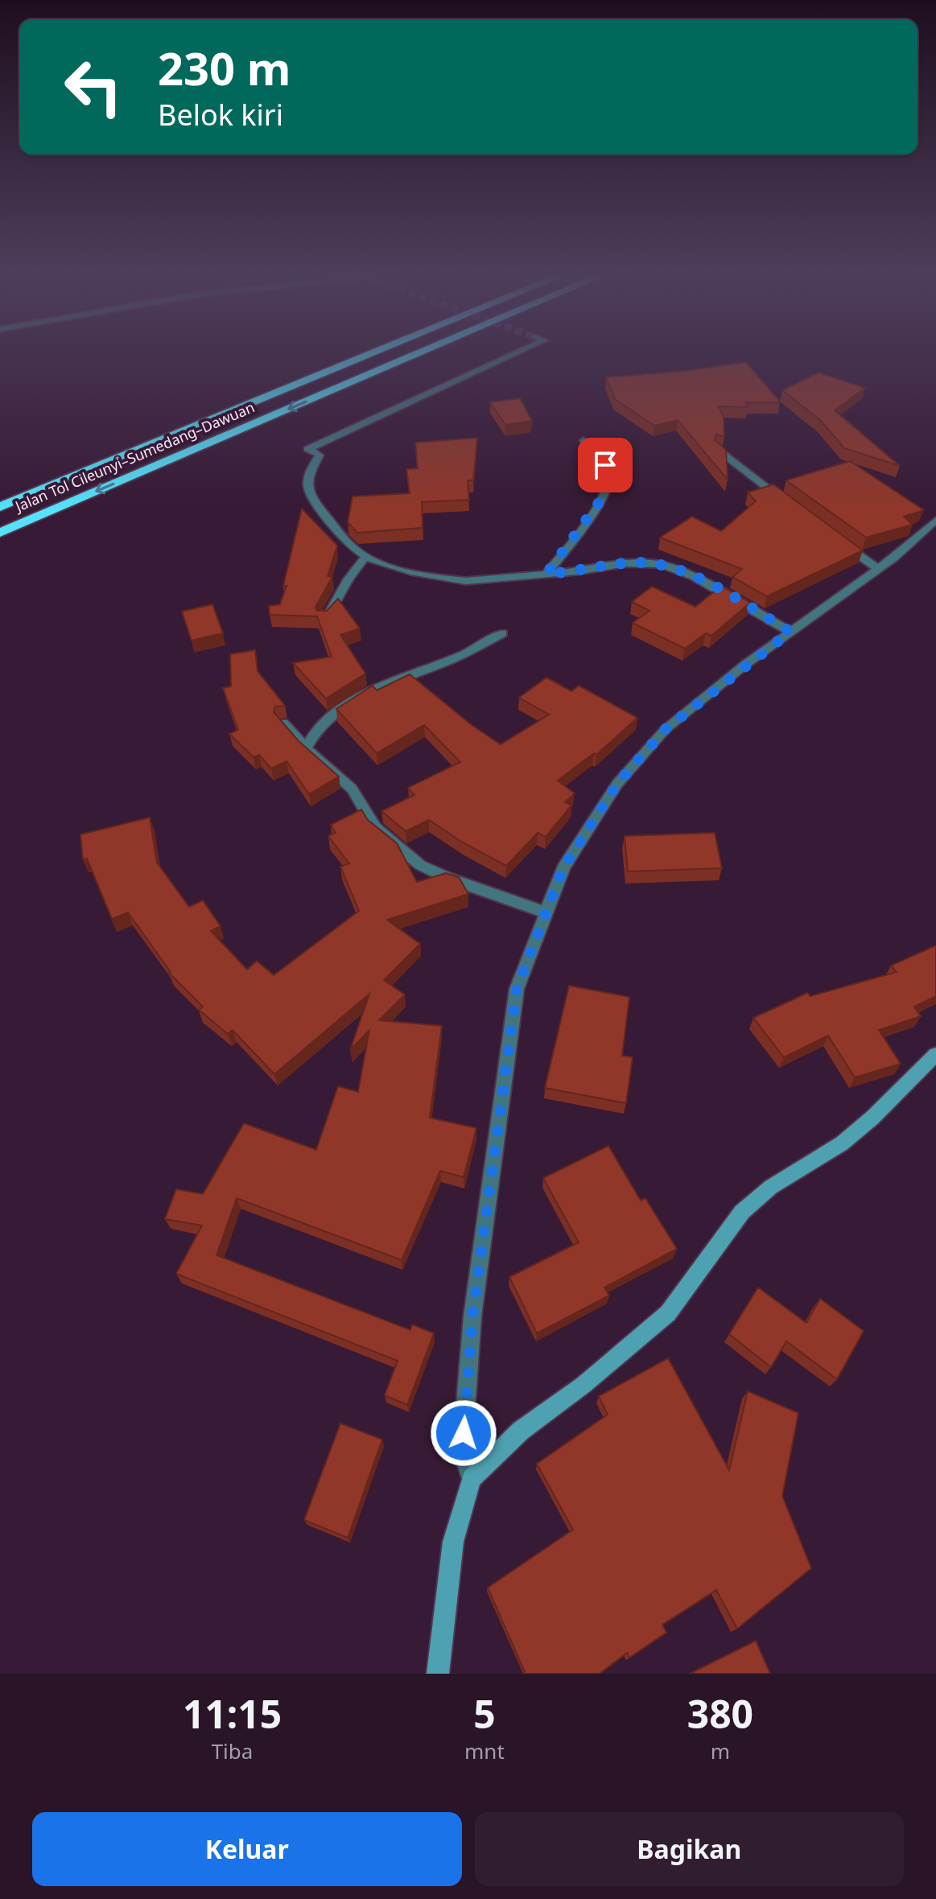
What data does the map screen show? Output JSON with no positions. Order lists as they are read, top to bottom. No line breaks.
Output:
{"streets":{"highway":["Jalan Tol Cileunyi–Sumedang–Dawuan"]},"page":{"turn":["230 m","Belok kiri"],"eta":["11:15","Tiba","5","mnt","380","m"],"buttons":["Keluar","Bagikan"]}}
